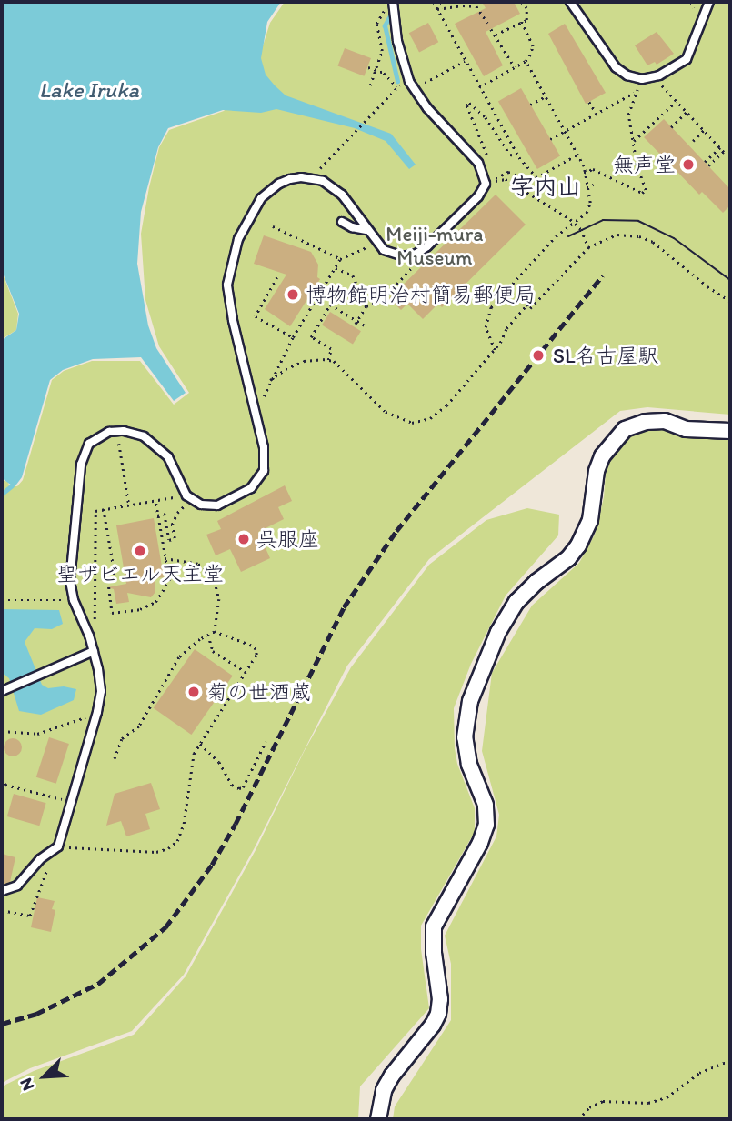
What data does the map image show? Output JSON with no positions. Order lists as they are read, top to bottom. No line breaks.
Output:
{"districts":["字内山"],"water":["Lake Iruka"],"parks":["Meiji-mura Museum"],"places":["無声堂","博物館明治村簡易郵便局","SL名古屋駅","呉服座","聖ザビエル天主堂","菊の世酒蔵"],"north":"bottom left"}
